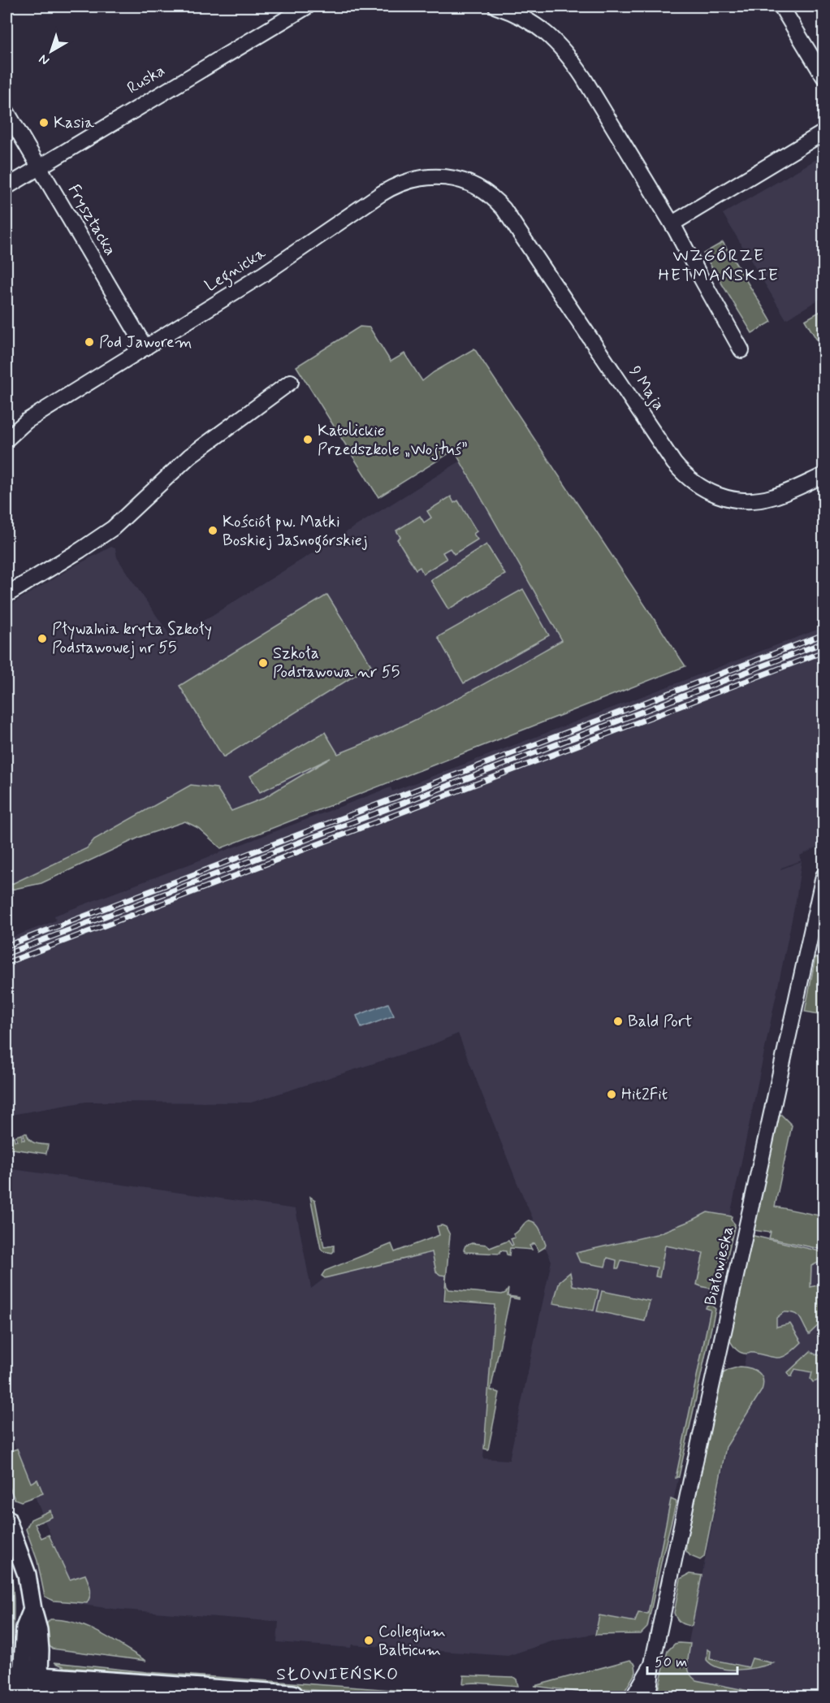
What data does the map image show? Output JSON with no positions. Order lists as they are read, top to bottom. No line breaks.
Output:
{"streets":{"street":["Ruska","Frysztacka","Legnicka","9 Maja","Białowieska"]},"crossings":[["Ruska","Frysztacka"],["Frysztacka","Legnicka"],["Legnicka","9 Maja"]],"districts":["WZGÓRZE HETMAŃSKIE","SŁOWIEŃSKO"],"places":["Kasia","Pod Jaworem","Katolickie Przedszkole „Wojtuś”","Kościół pw. Matki Boskiej Jasnogórskiej","Pływalnia kryta Szkoły Podstawowej nr 55","Szkoła Podstawowa nr 55","Bald Port","Hit2Fit","Collegium Balticum"],"scale_bar":"50 m","north":"bottom left"}
